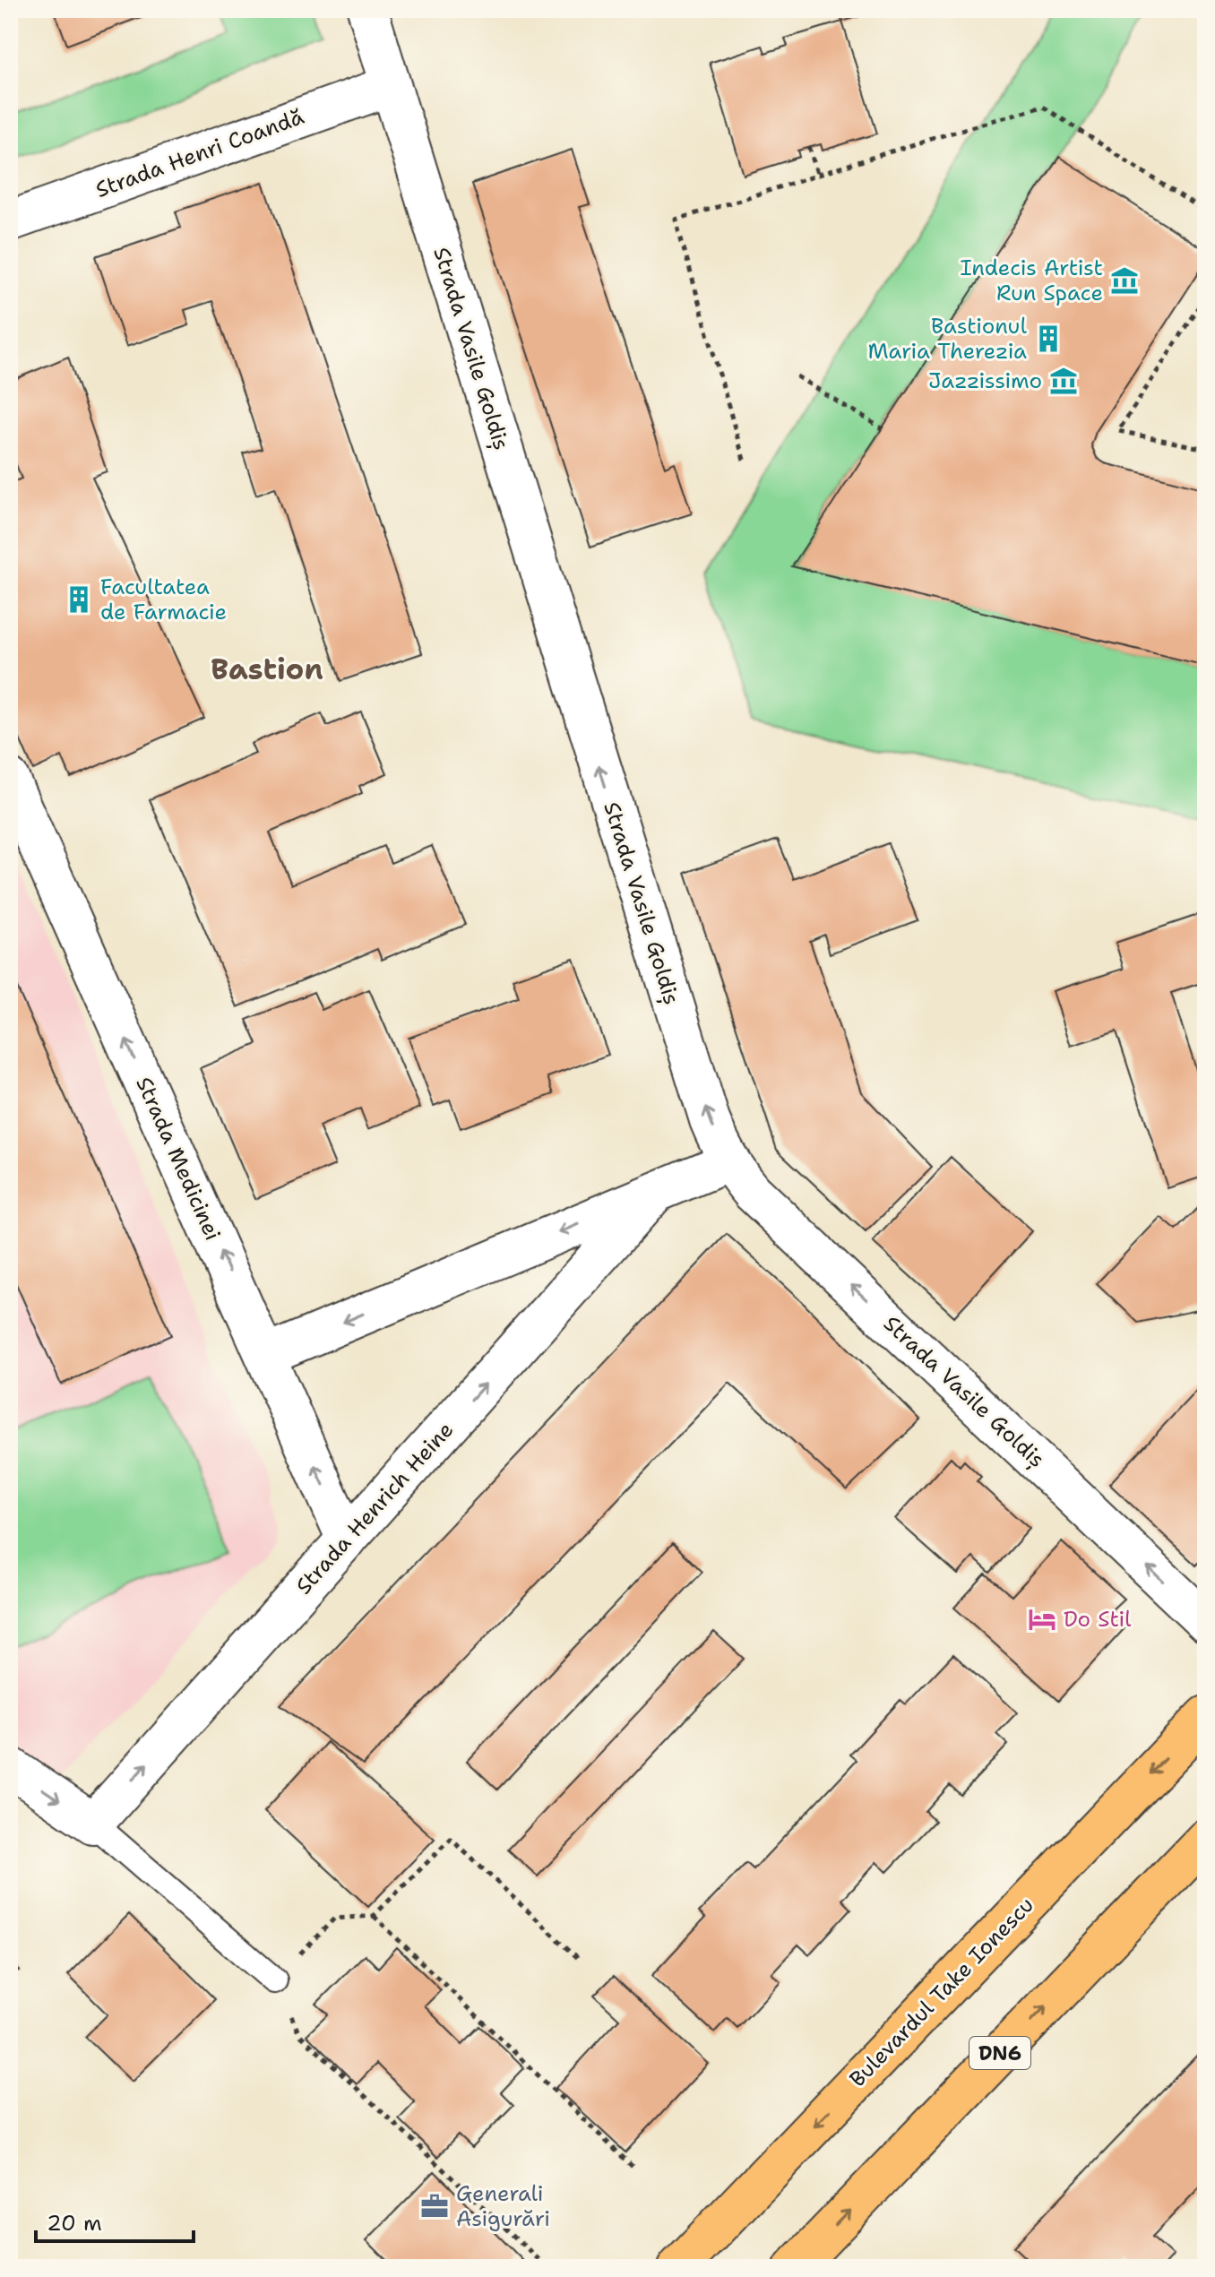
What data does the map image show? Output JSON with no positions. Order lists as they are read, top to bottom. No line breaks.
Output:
{"streets":{"main road":["Bulevardul Take Ionescu","DN6"],"street":["Strada Henri Coandă","Strada Vasile Goldiș","Strada Medicinei","Strada Henrich Heine"]},"crossings":[["Strada Henri Coandă","Strada Vasile Goldiș"],["Strada Medicinei","Strada Henrich Heine"]],"one_way":["Strada Vasile Goldiș","Strada Medicinei"],"districts":["Bastion"],"places":{"museum":["Indecis Artist Run Space","Jazzissimo"],"building":["Bastionul Maria Therezia","Facultatea de Farmacie"],"hotel":["Do Stil"],"office":["Generali Asigurări"]},"scale_bar":"20 m"}
